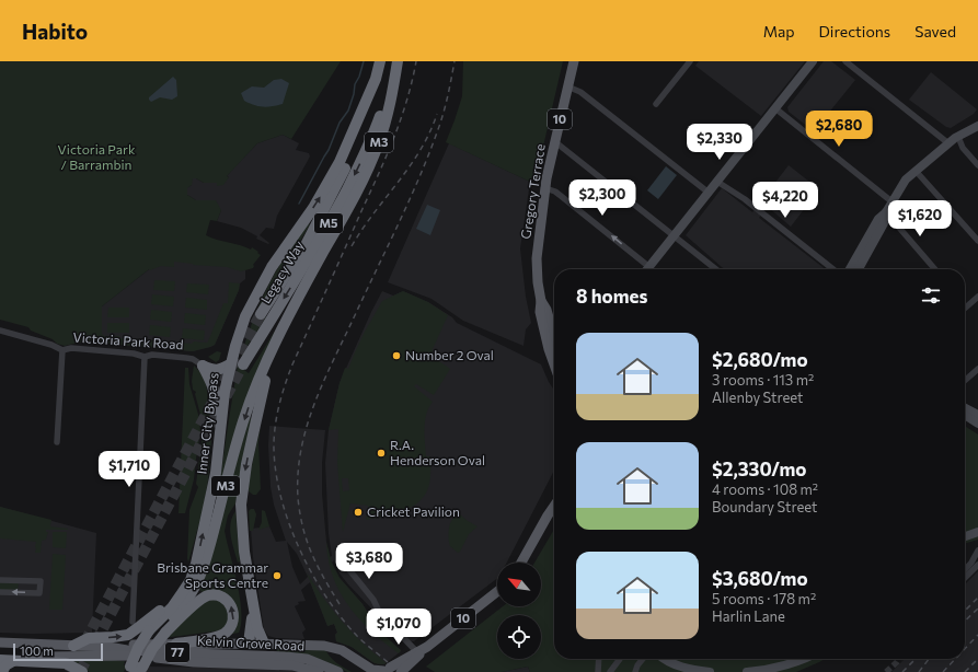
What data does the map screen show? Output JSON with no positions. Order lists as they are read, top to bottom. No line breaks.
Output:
{"streets":{"highway":["M3","M5","Legacy Way","Inner City Bypass"],"main road":["10","Gregory Terrace","Kelvin Grove Road","77"],"street":["Victoria Park Road"]},"crossings":[["10","Kelvin Grove Road"],["Legacy Way","Inner City Bypass"]],"parks":["Victoria Park / Barrambin"],"places":["Number 2 Oval","R.A. Henderson Oval","Cricket Pavilion","Brisbane Grammar Sports Centre"],"scale_bar":"100 m","north":"top left","page":{"header":"Habito","nav":["Map","Directions","Saved"],"price":["$2,680","$2,330","$2,300","$4,220","$1,620","$1,710","$3,680","$1,070"],"heading":"8 homes","list":[{"name":"$2,680/mo","note":"3 rooms · 113 m² · Allenby Street"},{"name":"$2,330/mo","note":"4 rooms · 108 m² · Boundary Street"},{"name":"$3,680/mo","note":"5 rooms · 178 m² · Harlin Lane"}],"scale":"100 m"}}
